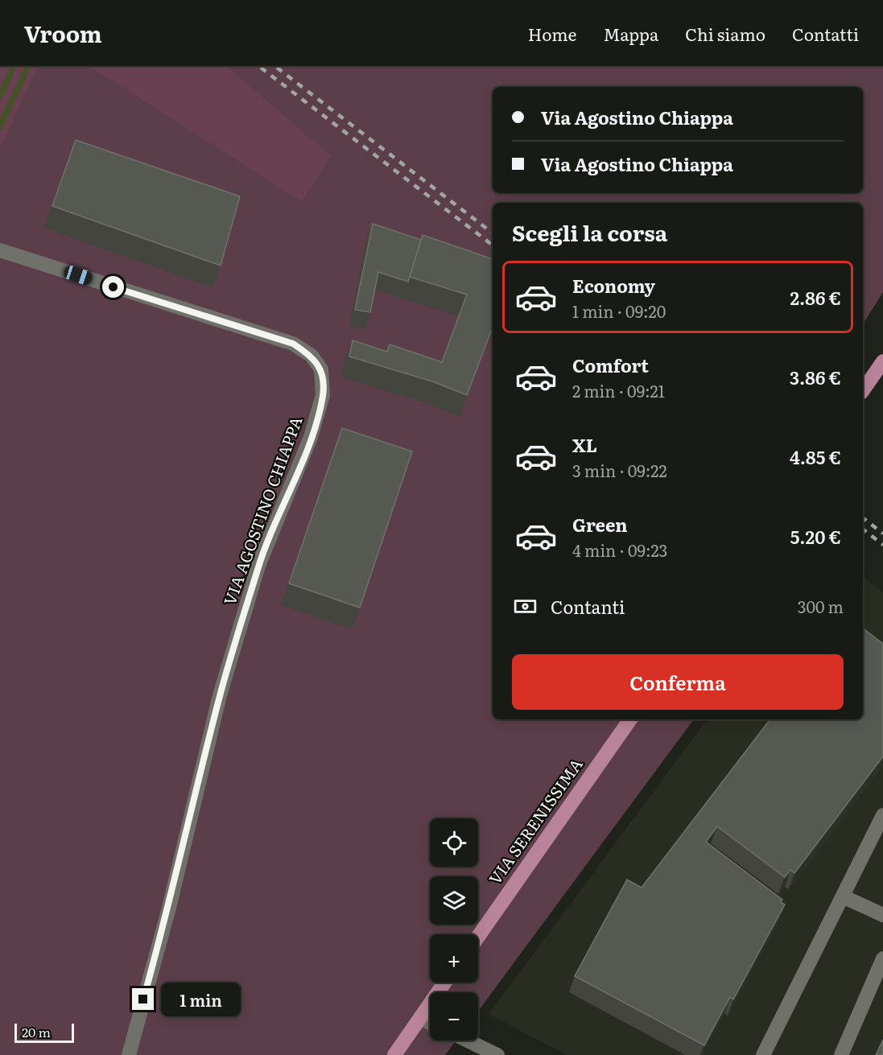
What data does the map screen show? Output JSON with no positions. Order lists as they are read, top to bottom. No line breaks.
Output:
{"streets":{"main road":["VIA SERENISSIMA"],"street":["VIA AGOSTINO CHIAPPA"]},"scale_bar":"20 m","page":{"header":"Vroom","nav":["Home","Mappa","Chi siamo","Contatti"],"banner":["Via Agostino Chiappa","Via Agostino Chiappa"],"heading":"Scegli la corsa","list":[{"name":"Economy","note":"1 min · 09:20","value":"2.86 €"},{"name":"Comfort","note":"2 min · 09:21","value":"3.86 €"},{"name":"XL","note":"3 min · 09:22","value":"4.85 €"},{"name":"Green","note":"4 min · 09:23","value":"5.20 €"}],"pay":["Contanti","300 m"],"buttons":"Conferma","map_buttons":["+","−"],"bubble":"1 min","scale":"20 m"}}
